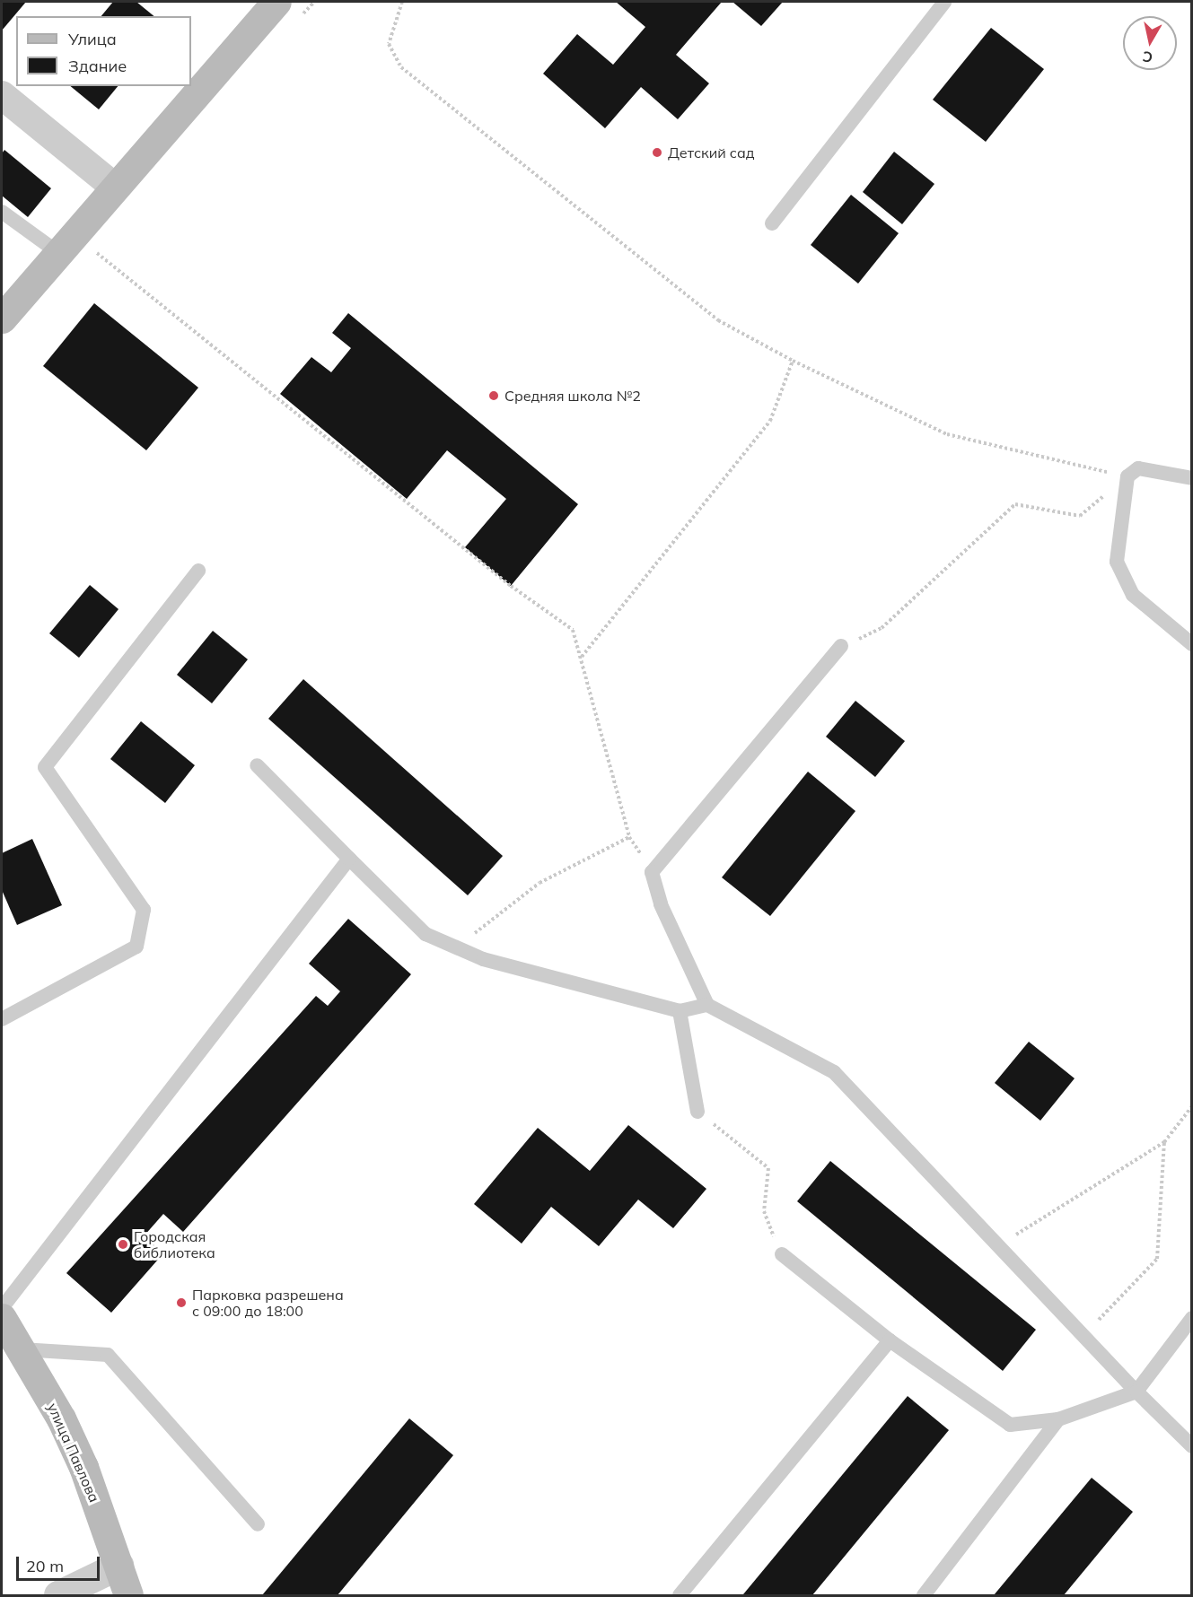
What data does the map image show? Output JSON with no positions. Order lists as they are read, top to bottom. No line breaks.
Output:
{"streets":{"street":["улица Павлова"]},"places":["Детский сад","Средняя школа №2","Городская библиотека","Парковка разрешена с 09:00 до 18:00"],"legend":["Улица","Здание"],"scale_bar":"20 m","north":"bottom"}
